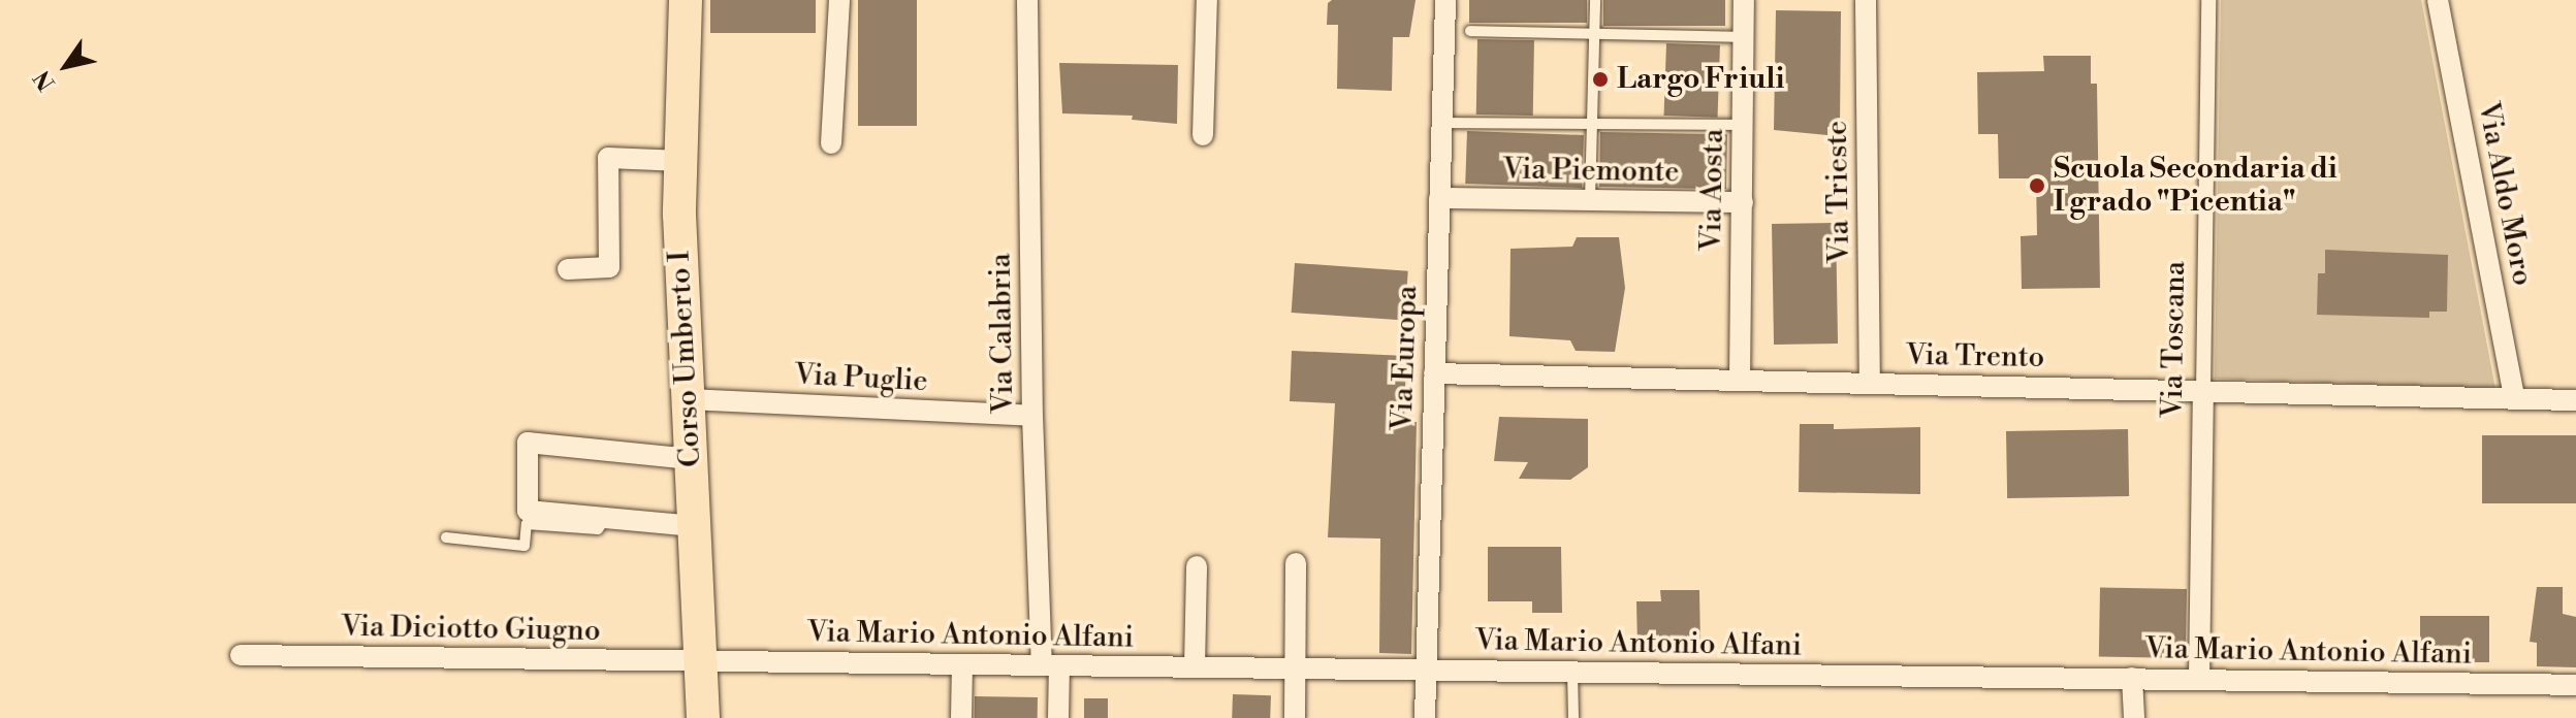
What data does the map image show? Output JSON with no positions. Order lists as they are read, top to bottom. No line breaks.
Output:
{"streets":{"main road":["Corso Umberto I"],"street":["Via Piemonte","Via Aosta","Via Trieste","Via Aldo Moro","Via Calabria","Via Toscana","Via Trento","Via Europa","Via Puglie","Via Diciotto Giugno","Via Mario Antonio Alfani"]},"crossings":[["Via Piemonte","Via Aosta"],["Via Piemonte","Via Europa"],["Via Aosta","Via Trento"],["Via Trieste","Via Trento"],["Via Aldo Moro","Via Trento"],["Via Calabria","Via Puglie"],["Via Calabria","Via Mario Antonio Alfani"],["Via Toscana","Via Trento"],["Via Toscana","Via Mario Antonio Alfani"],["Via Trento","Via Europa"],["Via Europa","Via Mario Antonio Alfani"],["Corso Umberto I","Via Puglie"],["Corso Umberto I","Via Diciotto Giugno"],["Corso Umberto I","Via Mario Antonio Alfani"],["Via Diciotto Giugno","Via Mario Antonio Alfani"]],"places":["Largo Friuli","Scuola Secondaria di I grado \"Picentia\""],"north":"bottom left"}
